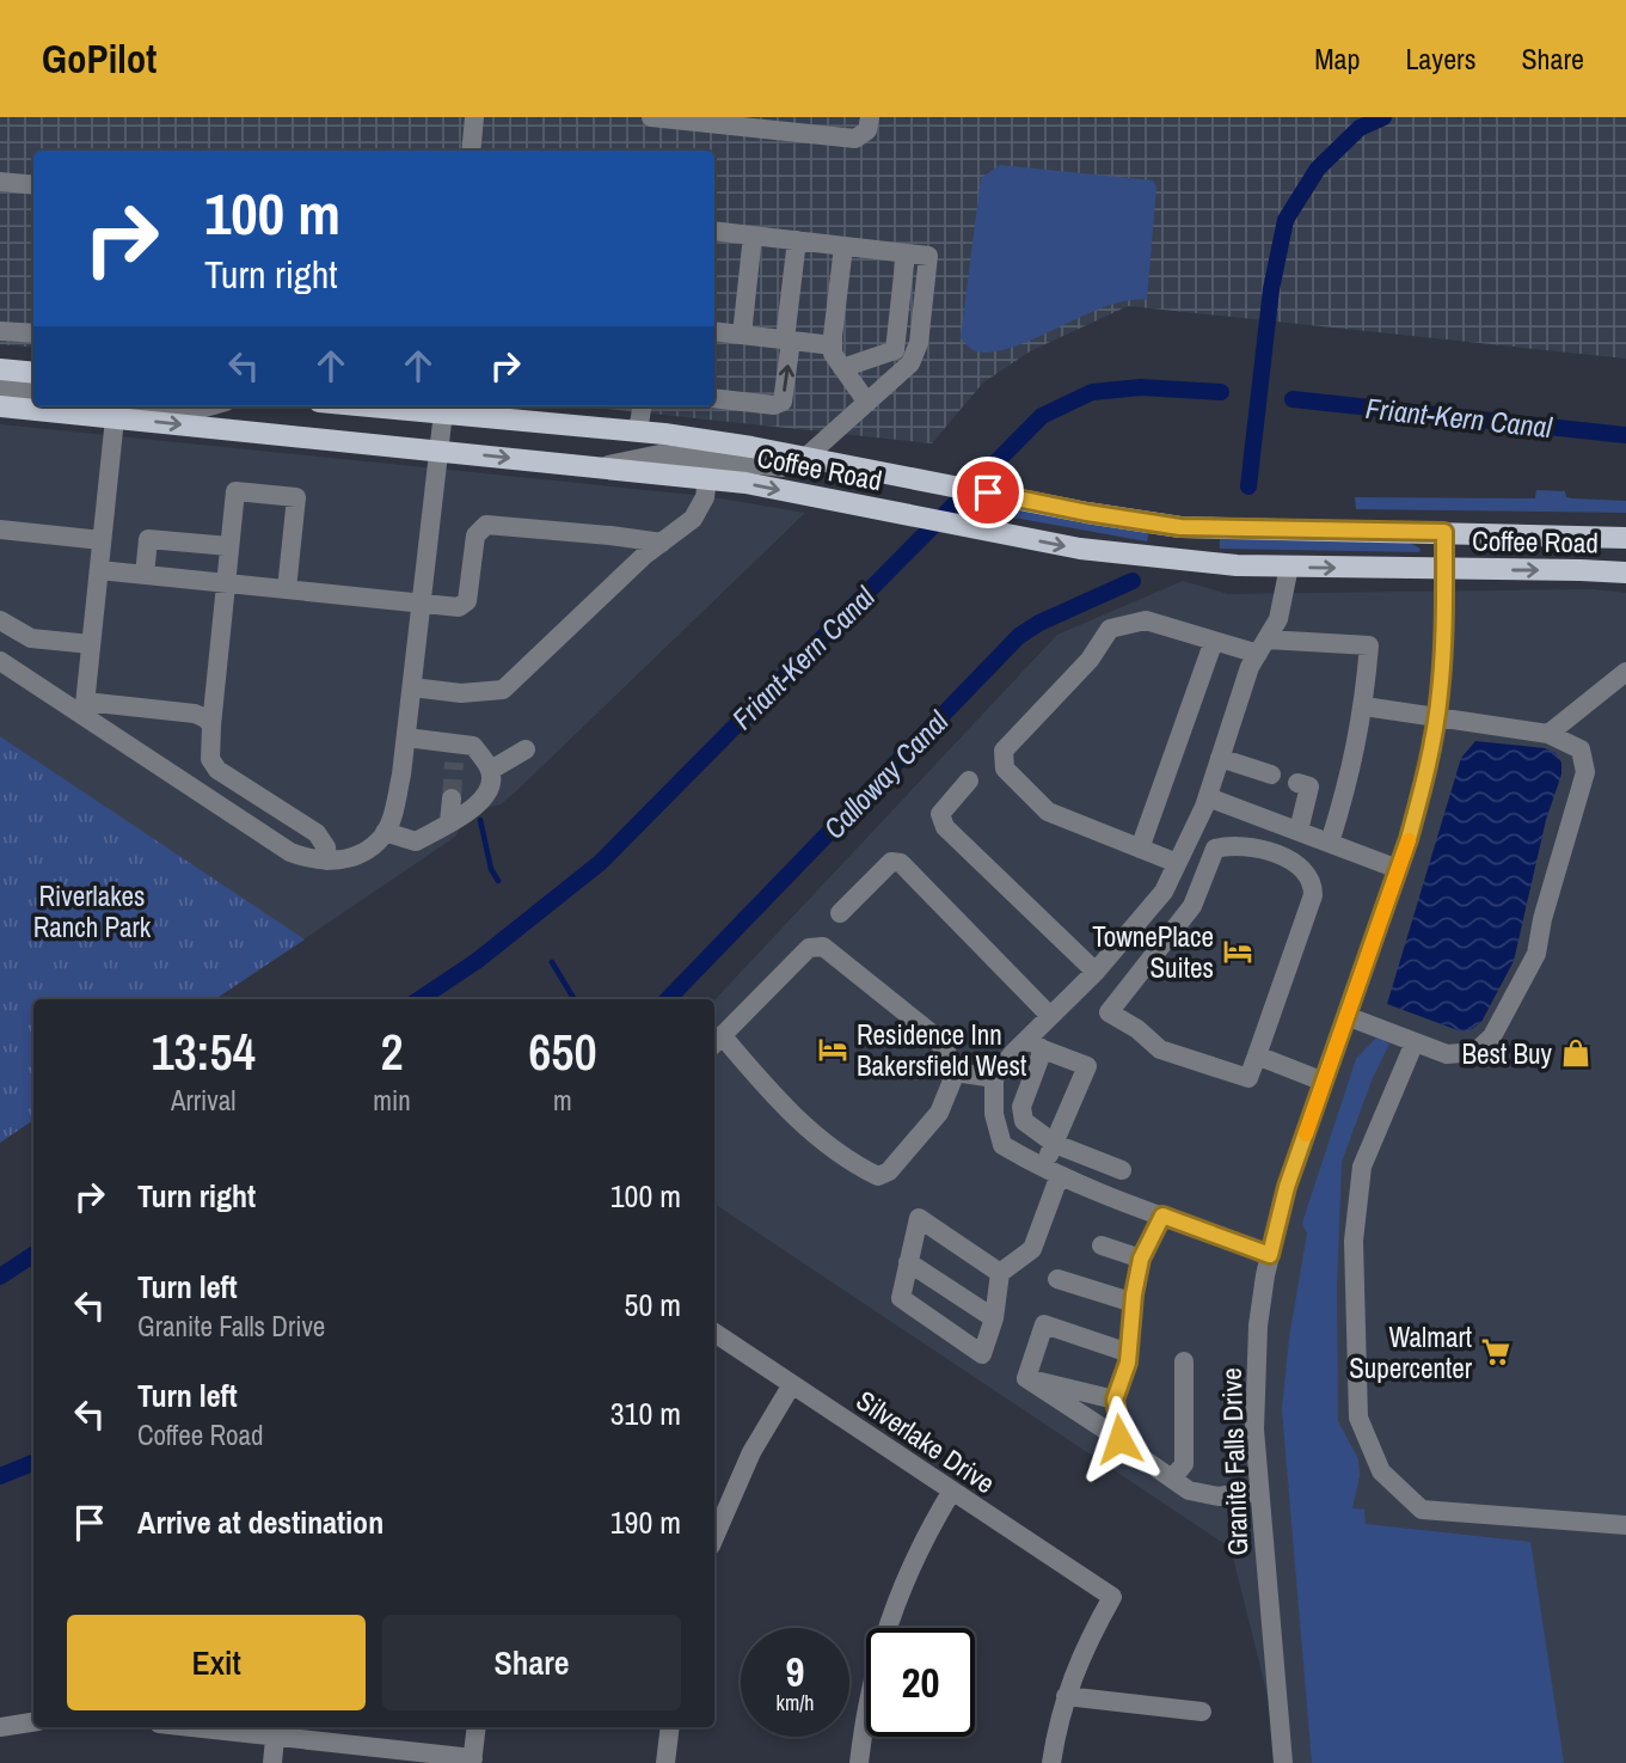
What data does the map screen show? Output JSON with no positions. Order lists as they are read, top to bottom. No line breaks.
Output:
{"streets":{"main road":["Coffee Road"],"street":["Silverlake Drive","Granite Falls Drive"]},"crossings":[["Coffee Road","Granite Falls Drive"]],"water":["Friant-Kern Canal","Calloway Canal"],"parks":["Riverlakes Ranch Park"],"places":{"hotel":["TownePlace Suites","Residence Inn Bakersfield West"],"shop":["Best Buy"],"supermarket":["Walmart Supercenter"]},"page":{"header":"GoPilot","nav":["Map","Layers","Share"],"turn":["100 m","Turn right"],"eta":["13:54","Arrival","2","min","650","m"],"list":[{"name":"Turn right","value":"100 m"},{"name":"Turn left","note":"Granite Falls Drive","value":"50 m"},{"name":"Turn left","note":"Coffee Road","value":"310 m"},{"name":"Arrive at destination","value":"190 m"}],"buttons":["Exit","Share"],"speed":"9 km/h","limit":"20"}}
